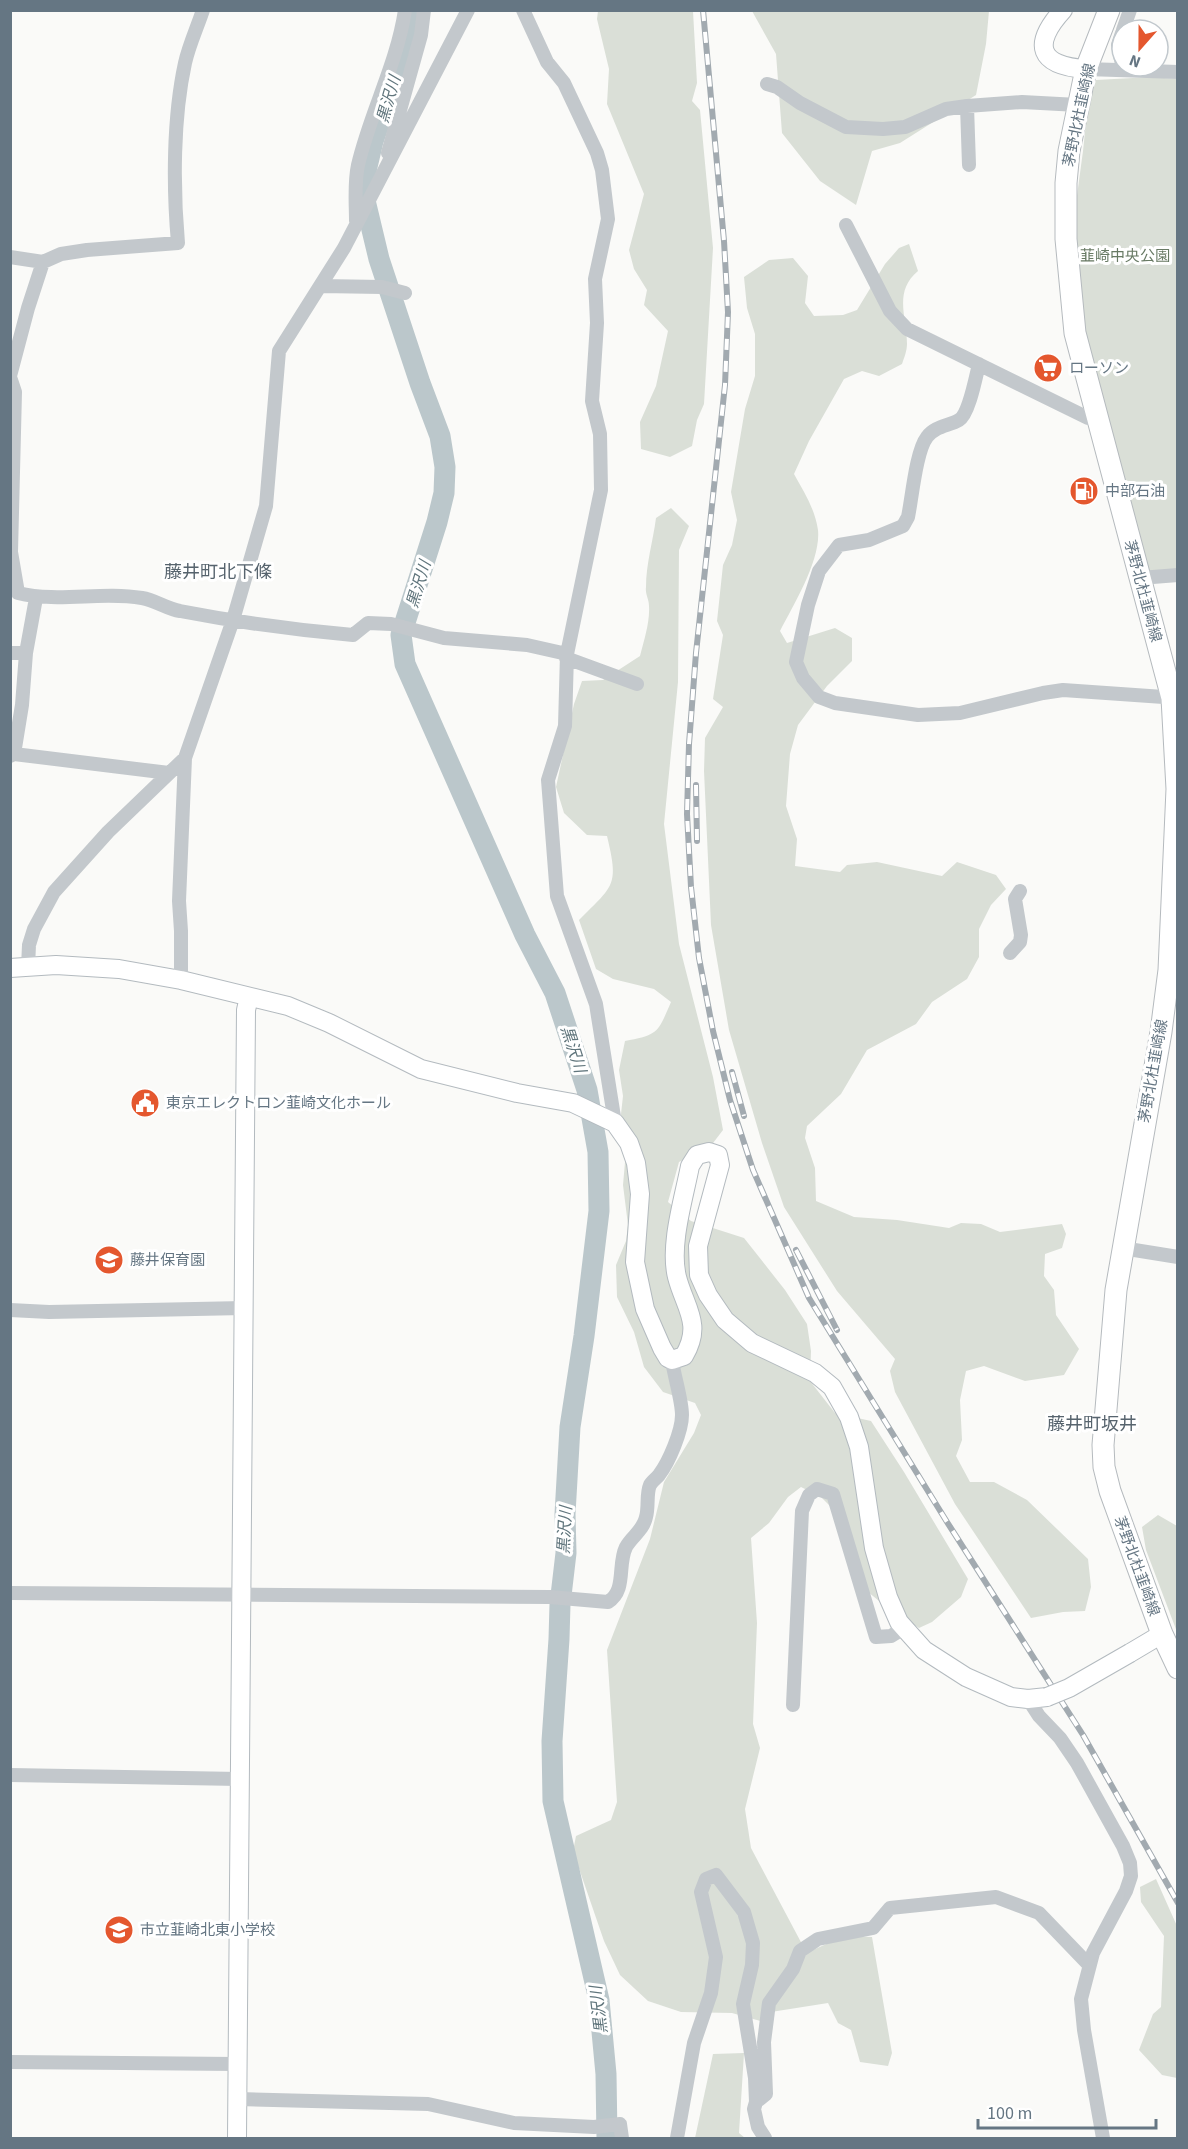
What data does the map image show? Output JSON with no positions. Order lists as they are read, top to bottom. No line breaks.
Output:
{"streets":{"main road":["茅野北杜韮崎線"]},"districts":["藤井町北下條","藤井町坂井"],"water":["黒沢川"],"parks":["韮崎中央公園"],"places":{"supermarket":["ローソン"],"fuel station":["中部石油"],"public building":["東京エレクトロン韮崎文化ホール"],"school or university":["藤井保育園","市立韮崎北東小学校"]},"scale_bar":"100 m","north":"bottom"}
